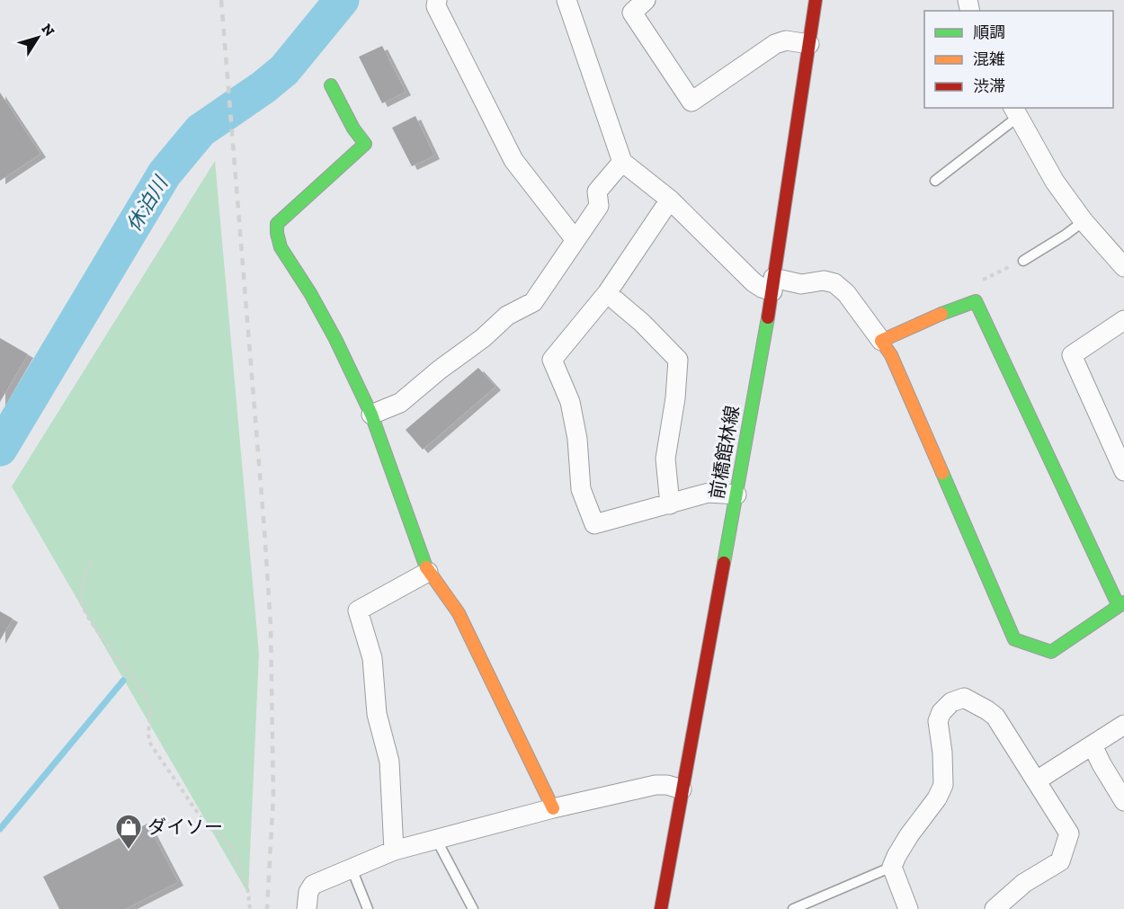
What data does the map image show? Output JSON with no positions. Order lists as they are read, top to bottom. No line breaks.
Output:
{"streets":{"street":["前橋館林線"]},"water":["休泊川"],"places":{"shop":["ダイソー"]},"legend":["順調","混雑","渋滞"],"north":"top right"}
